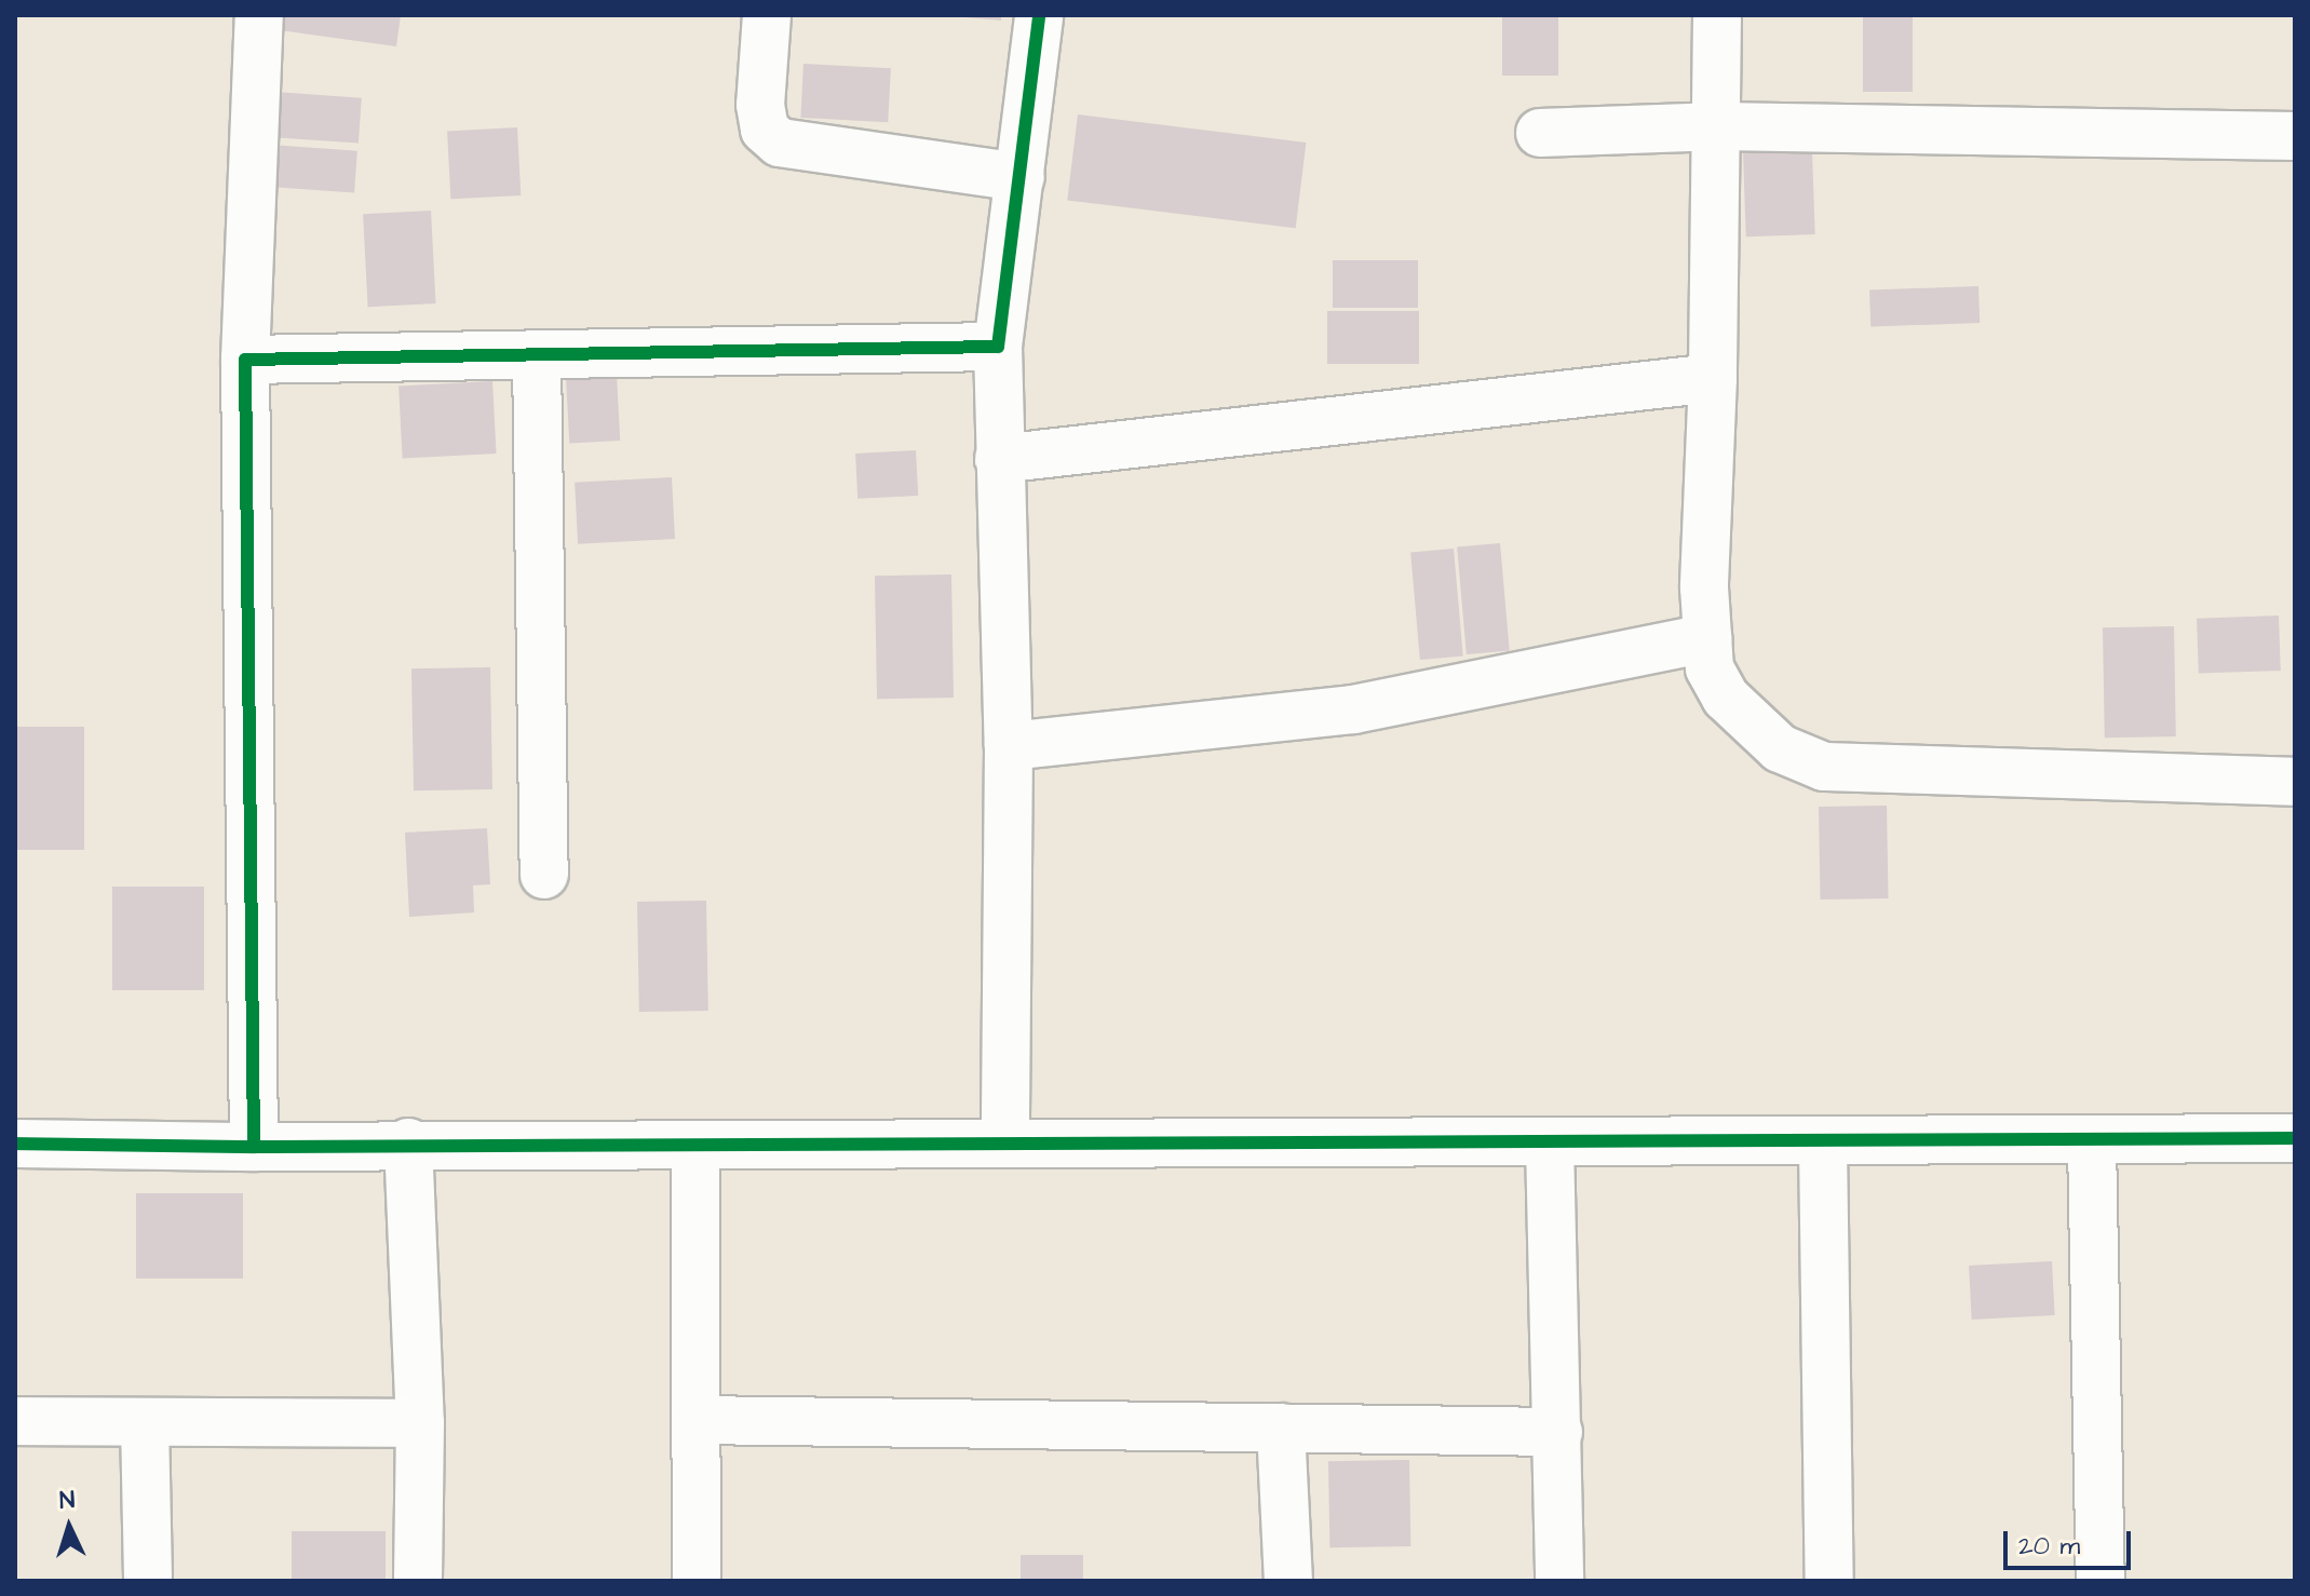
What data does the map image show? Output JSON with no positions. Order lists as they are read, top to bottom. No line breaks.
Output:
{"scale_bar":"20 m","north":"top"}
